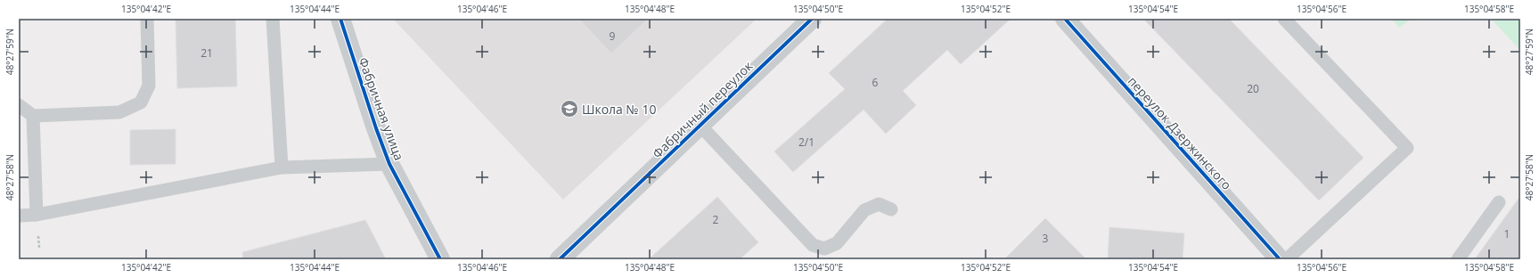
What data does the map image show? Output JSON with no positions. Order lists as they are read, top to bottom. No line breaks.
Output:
{"streets":{"street":["Фабричная улица","Фабричный переулок","переулок Дзержинского"]},"places":{"school or university":["Школа № 10"]},"house_numbers":["9","21","6","20","2/1","2","1","3"],"coordinates":["135°04'42\"E","135°04'44\"E","135°04'46\"E","135°04'48\"E","135°04'50\"E","135°04'52\"E","135°04'54\"E","135°04'56\"E","135°04'58\"E","48°27'59\"N","48°27'58\"N"]}
